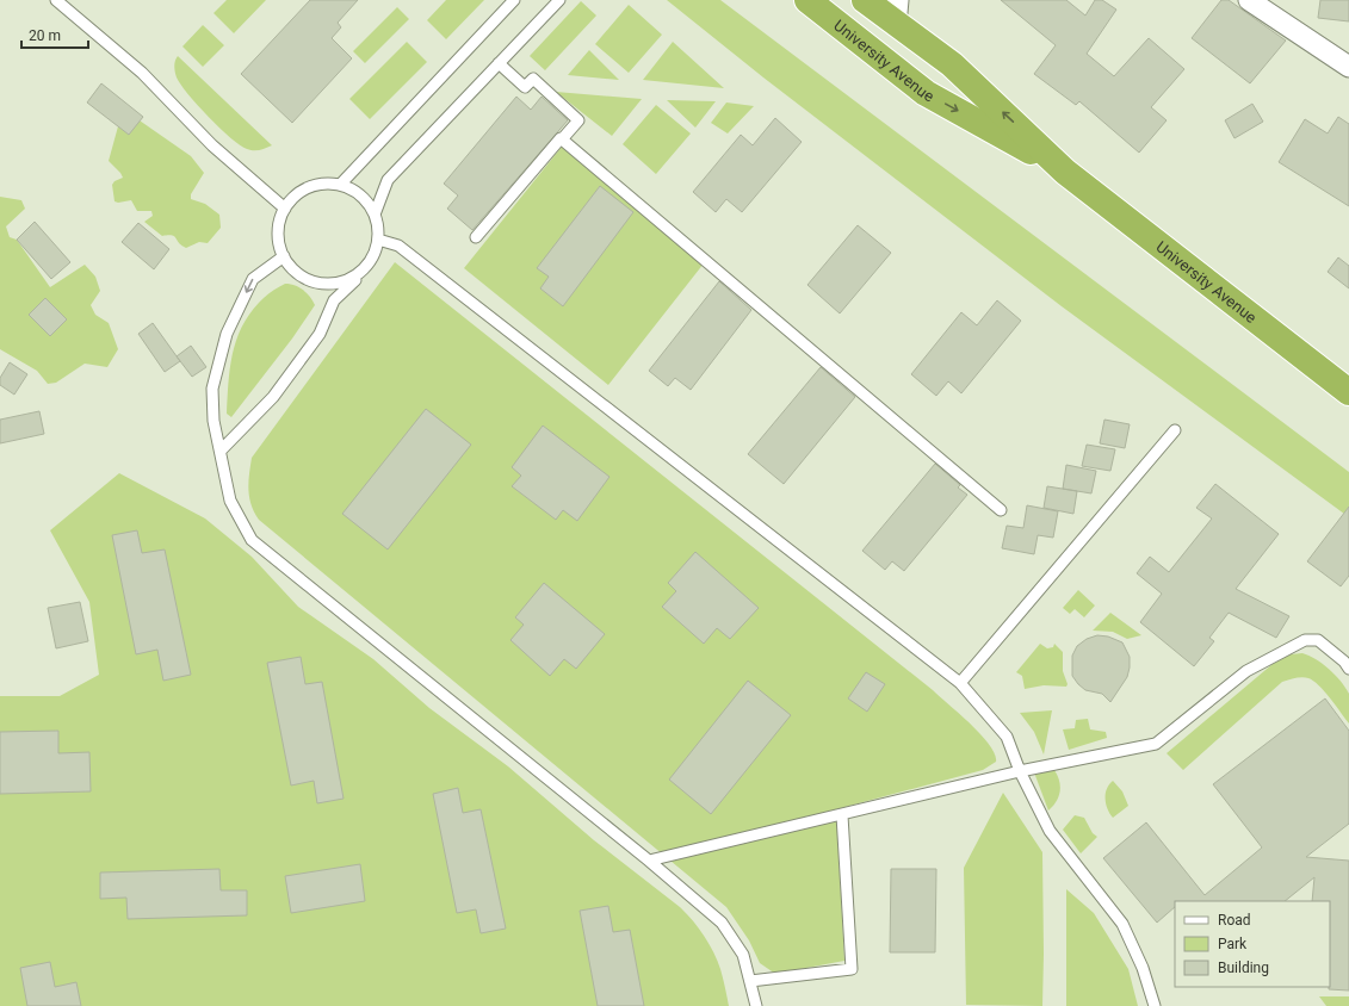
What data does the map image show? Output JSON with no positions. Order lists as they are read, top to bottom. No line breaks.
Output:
{"streets":{"highway":["University Avenue"]},"legend":["Road","Park","Building"],"scale_bar":"20 m"}
